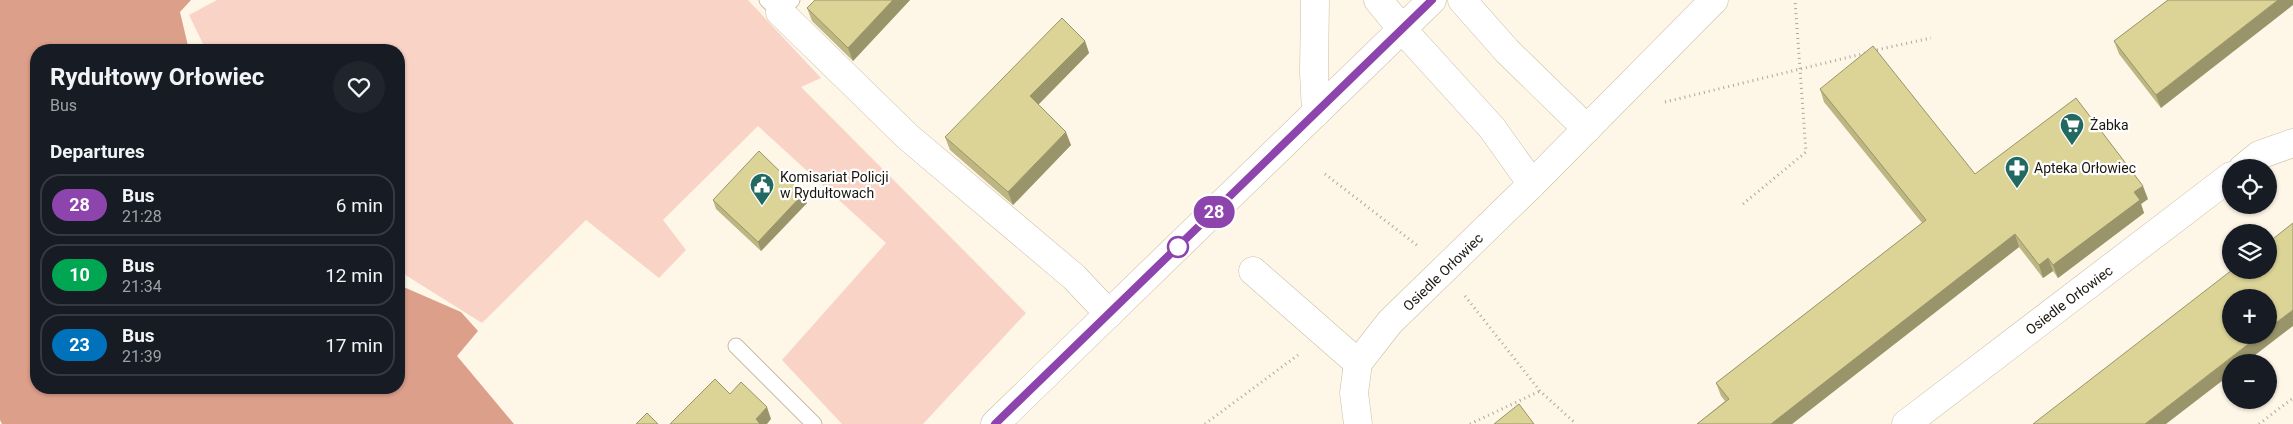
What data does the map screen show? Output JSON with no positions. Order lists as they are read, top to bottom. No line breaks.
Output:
{"streets":{"street":["Osiedle Orłowiec"]},"places":{"supermarket":["Żabka"],"pharmacy":["Apteka Orłowiec"],"public building":["Komisariat Policji w Rydułtowach"]},"lines":["bus line 28"],"page":{"on_map":"28","heading":[["Rydułtowy Orłowiec","Bus"],"Departures"],"map_buttons":["+","−"],"list":[{"mark":"28","name":"Bus","note":"21:28","value":"6 min"},{"mark":"10","name":"Bus","note":"21:34","value":"12 min"},{"mark":"23","name":"Bus","note":"21:39","value":"17 min"}]}}
